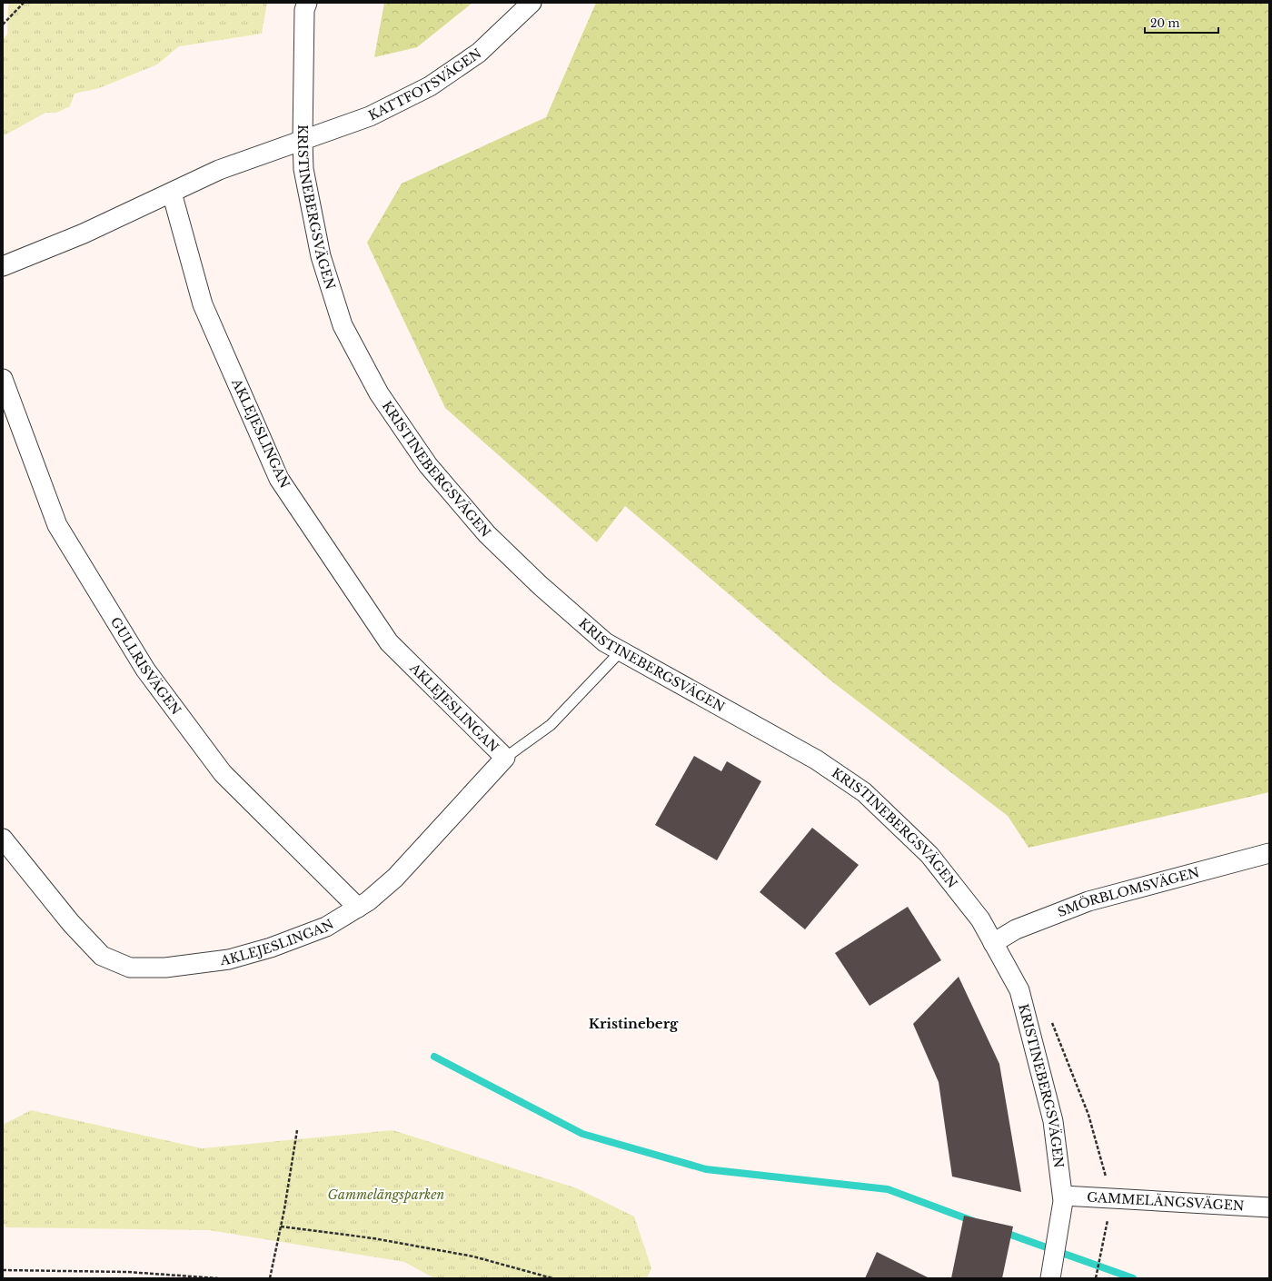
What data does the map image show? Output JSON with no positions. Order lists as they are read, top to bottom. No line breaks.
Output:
{"streets":{"street":["KATTFOTSVÄGEN","KRISTINEBERGSVÄGEN","AKLEJESLINGAN","GULLRISVÄGEN","SMÖRBLOMSVÄGEN","GAMMELÄNGSVÄGEN"]},"crossings":[["KATTFOTSVÄGEN","KRISTINEBERGSVÄGEN"],["KRISTINEBERGSVÄGEN","SMÖRBLOMSVÄGEN"],["KRISTINEBERGSVÄGEN","GAMMELÄNGSVÄGEN"],["AKLEJESLINGAN","GULLRISVÄGEN"]],"districts":["Kristineberg"],"parks":["Gammelängsparken"],"scale_bar":"20 m"}
